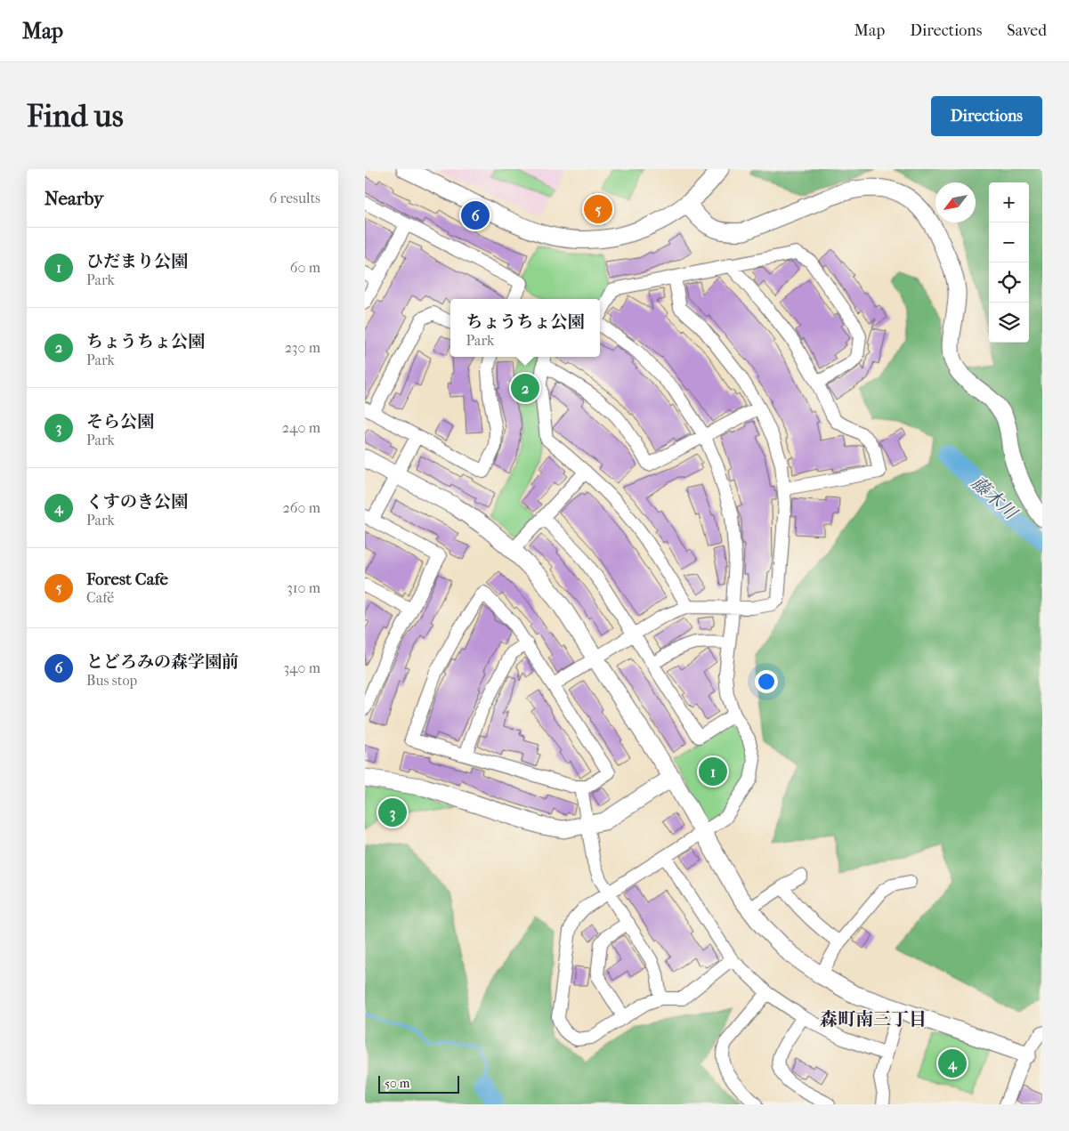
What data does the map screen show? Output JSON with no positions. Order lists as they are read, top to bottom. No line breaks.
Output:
{"districts":["森町南三丁目"],"water":["藤木川"],"scale_bar":"50 m","north":"bottom left","page":{"header":"Map","nav":["Map","Directions","Saved"],"buttons":"Directions","title":"Find us","heading":["Nearby","6 results"],"map_buttons":["+","−"],"pins":["5","6","2","1","3","4"],"list":[{"mark":"1","name":"ひだまり公園","note":"Park","value":"60 m"},{"mark":"2","name":"ちょうちょ公園","note":"Park","value":"230 m"},{"mark":"3","name":"そら公園","note":"Park","value":"240 m"},{"mark":"4","name":"くすのき公園","note":"Park","value":"260 m"},{"mark":"5","name":"Forest Cafe","note":"Café","value":"310 m"},{"mark":"6","name":"とどろみの森学園前","note":"Bus stop","value":"340 m"}],"popup":["ちょうちょ公園","Park"],"scale":"50 m"}}
